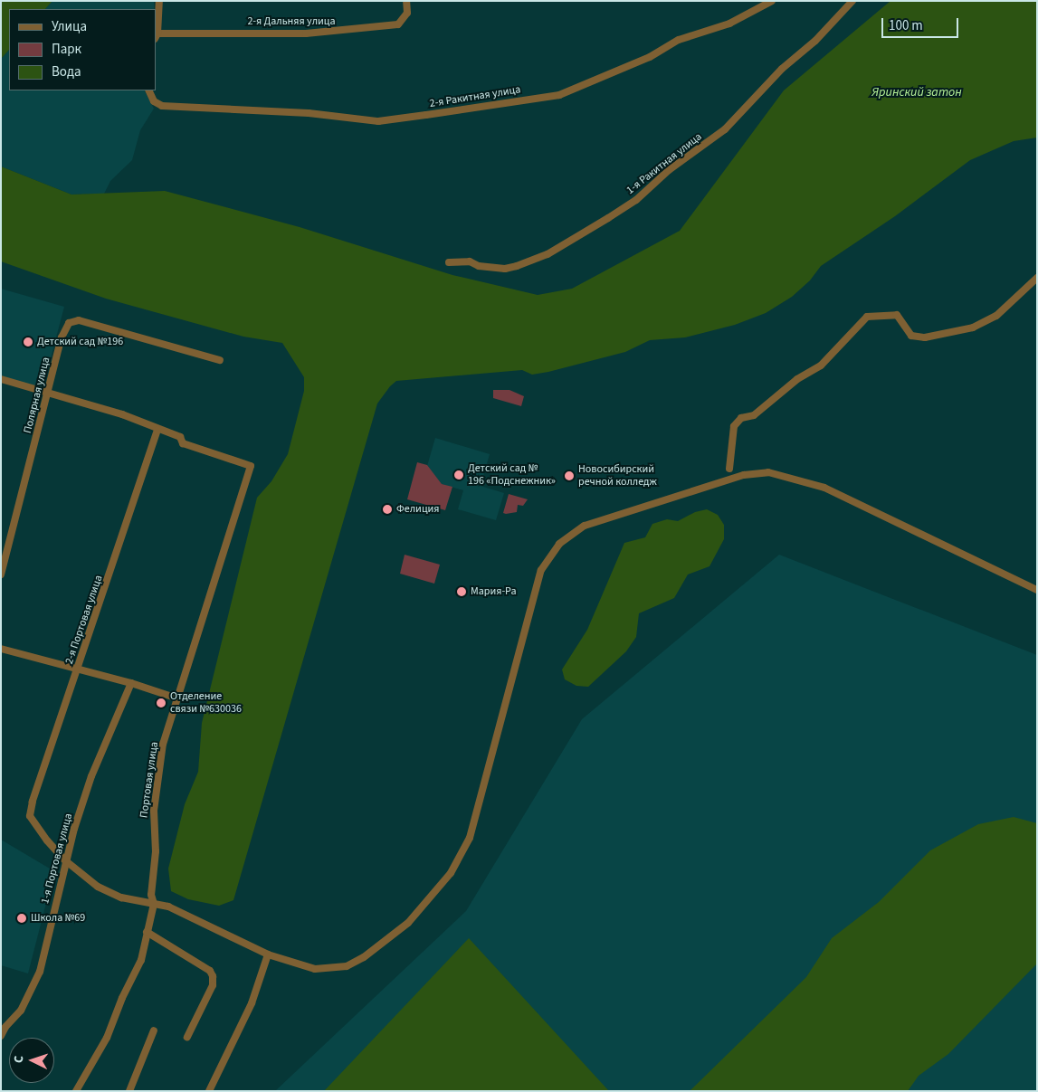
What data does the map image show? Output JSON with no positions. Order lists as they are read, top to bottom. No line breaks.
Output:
{"streets":{"street":["2-я Дальняя улица","2-я Ракитная улица","1-я Ракитная улица","Полярная улица","2-я Портовая улица","Портовая улица","1-я Портовая улица"]},"crossings":[["2-я Портовая улица","Портовая улица"],["2-я Портовая улица","1-я Портовая улица"]],"water":["Яринский затон"],"places":["Детский сад №196","Детский сад № 196 «Подснежник»","Новосибирский речной колледж","Фелиция","Мария-Ра","Отделение связи №630036","Школа №69"],"legend":["Улица","Парк","Вода"],"scale_bar":"100 m","north":"left"}
